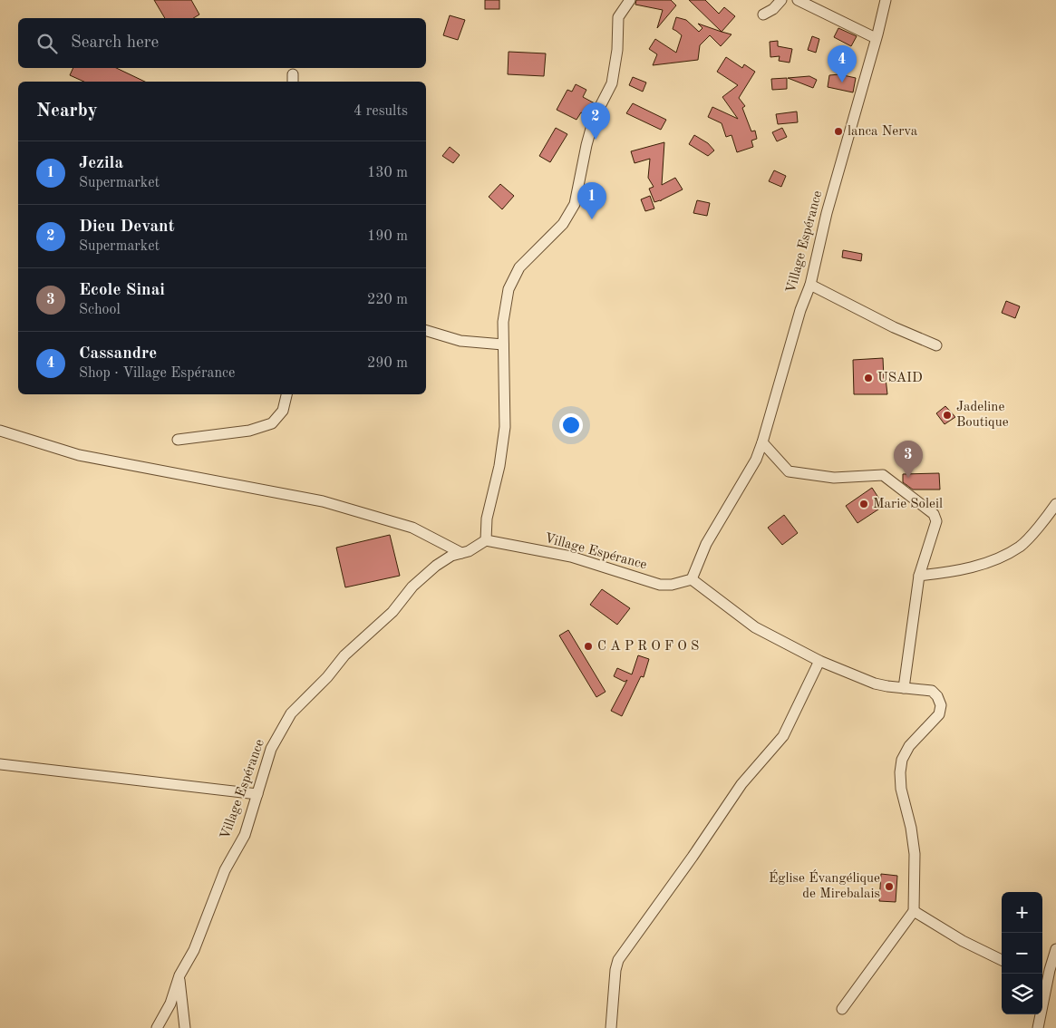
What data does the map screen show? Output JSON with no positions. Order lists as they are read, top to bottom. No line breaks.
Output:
{"streets":{"street":["Village Espérance"]},"places":["lanca Nerva","USAID","Jadeline Boutique","Marie Soleil","C A P R O F O S","Église Évangélique de Mirebalais"],"page":{"search":"Search here","pins":["4","2","1","3"],"heading":["Nearby","4 results"],"list":[{"mark":"1","name":"Jezila","note":"Supermarket","value":"130 m"},{"mark":"2","name":"Dieu Devant","note":"Supermarket","value":"190 m"},{"mark":"3","name":"Ecole Sinai","note":"School","value":"220 m"},{"mark":"4","name":"Cassandre","note":"Shop · Village Espérance","value":"290 m"}],"map_buttons":["+","−"]}}
